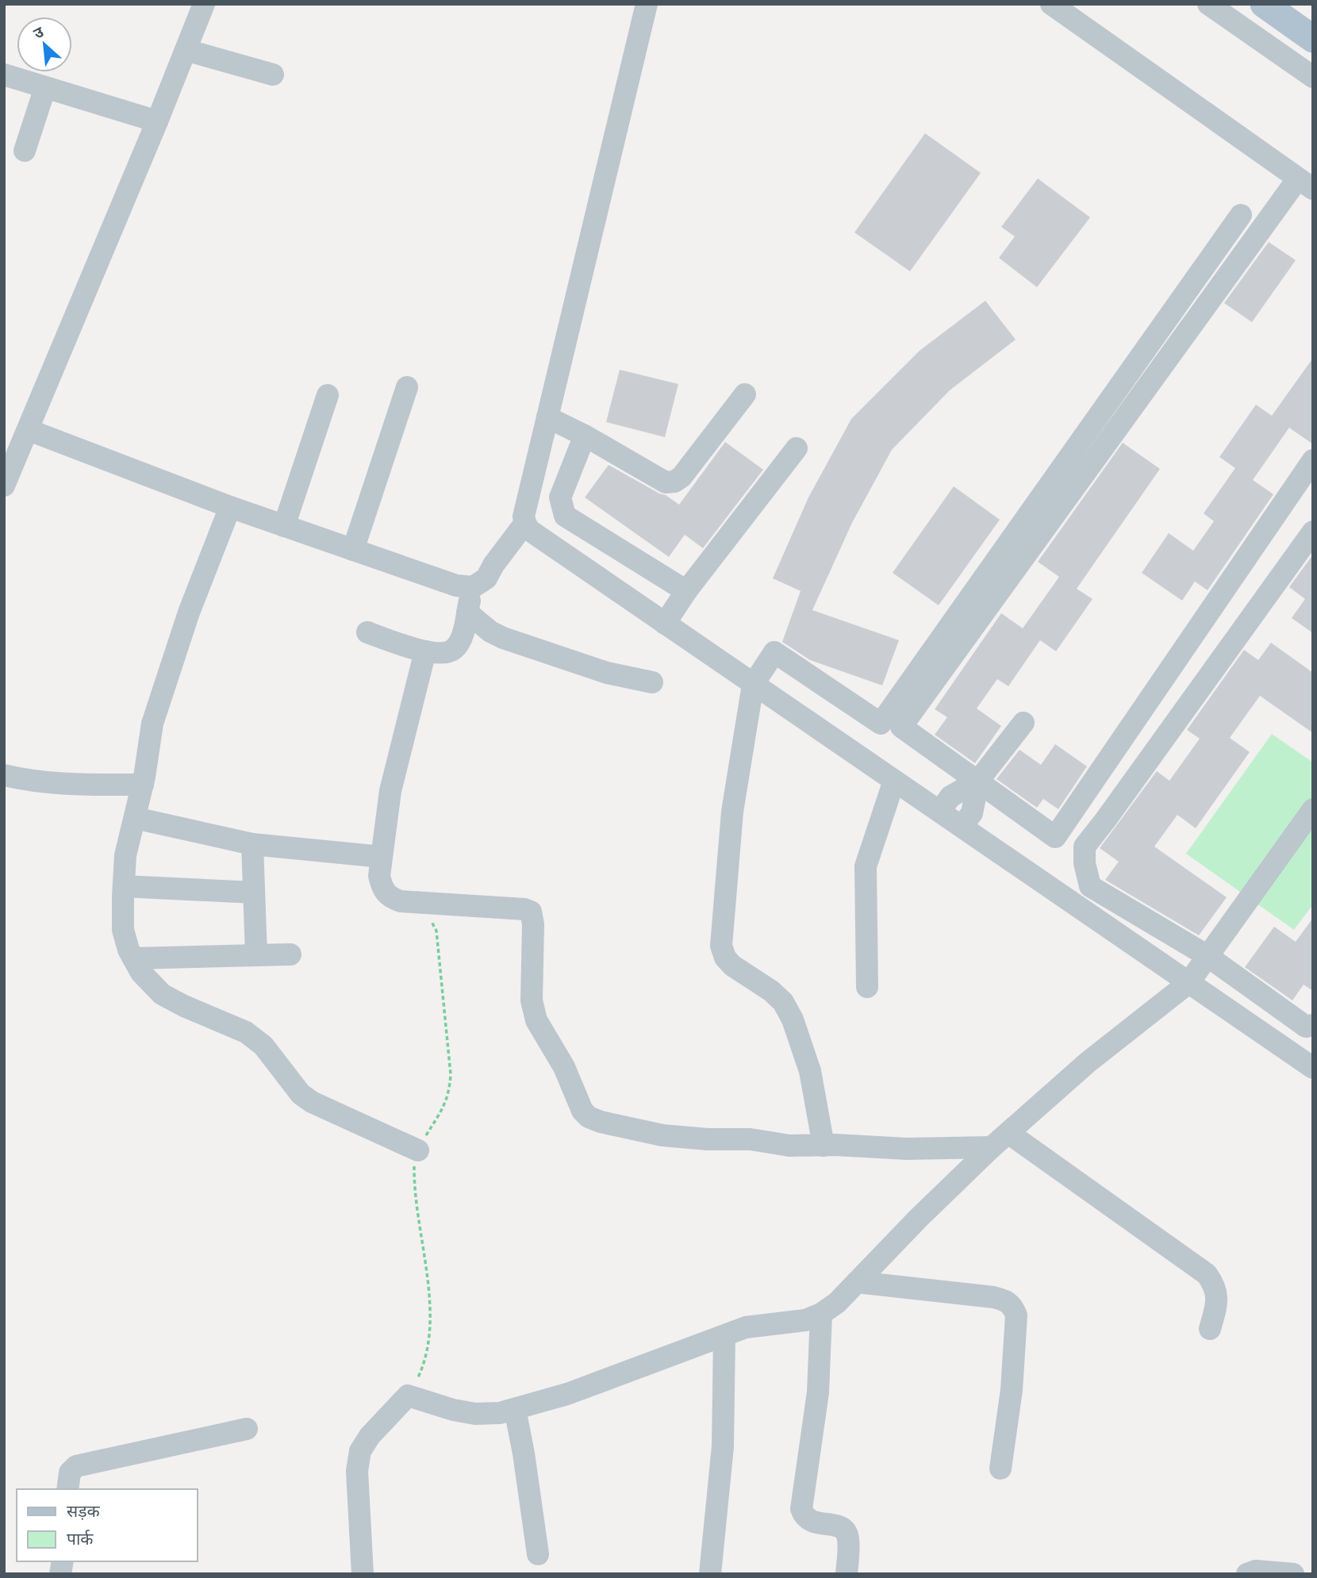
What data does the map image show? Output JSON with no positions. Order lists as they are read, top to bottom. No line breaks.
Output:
{"legend":["सड़क","पार्क"],"north":"top left"}
